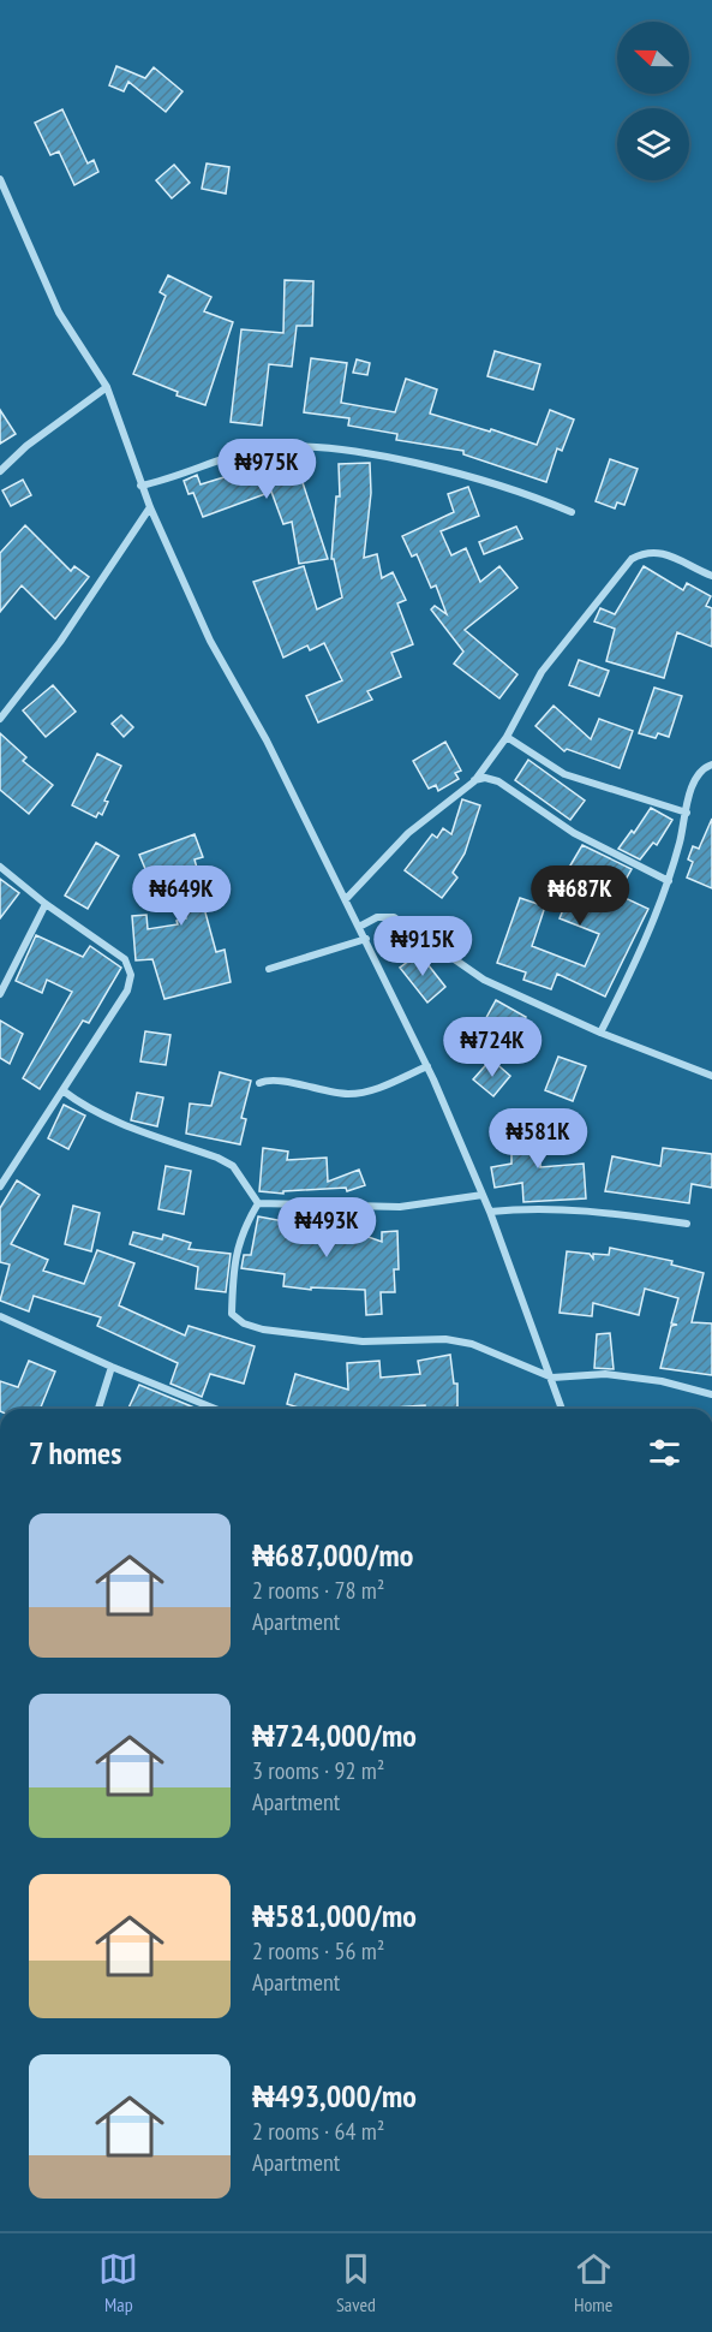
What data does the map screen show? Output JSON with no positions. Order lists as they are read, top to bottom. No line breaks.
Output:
{"north":"left","page":{"price":["₦975K","₦649K","₦687K","₦915K","₦724K","₦581K","₦493K"],"heading":"7 homes","list":[{"name":"₦687,000/mo","note":"2 rooms · 78 m² · Apartment"},{"name":"₦724,000/mo","note":"3 rooms · 92 m² · Apartment"},{"name":"₦581,000/mo","note":"2 rooms · 56 m² · Apartment"},{"name":"₦493,000/mo","note":"2 rooms · 64 m² · Apartment"}],"tabs":["Map","Saved","Home"]}}
